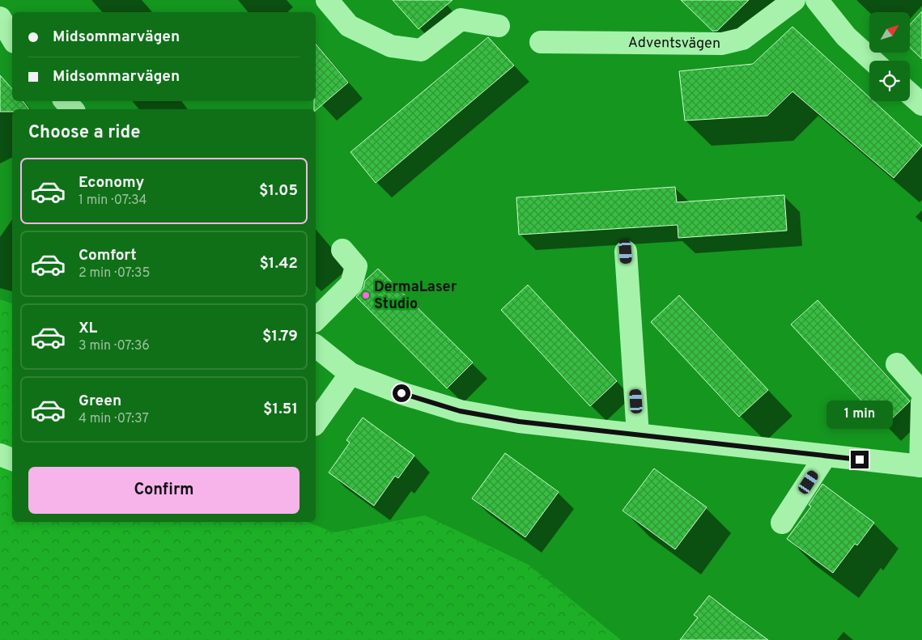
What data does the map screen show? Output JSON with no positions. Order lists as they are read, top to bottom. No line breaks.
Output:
{"streets":{"street":["Adventsvägen"]},"places":["DermaLaser Studio"],"north":"top right","page":{"banner":["Midsommarvägen","Midsommarvägen"],"heading":"Choose a ride","list":[{"name":"Economy","note":"1 min · 07:34","value":"$1.05"},{"name":"Comfort","note":"2 min · 07:35","value":"$1.42"},{"name":"XL","note":"3 min · 07:36","value":"$1.79"},{"name":"Green","note":"4 min · 07:37","value":"$1.51"}],"bubble":"1 min","buttons":"Confirm"}}
